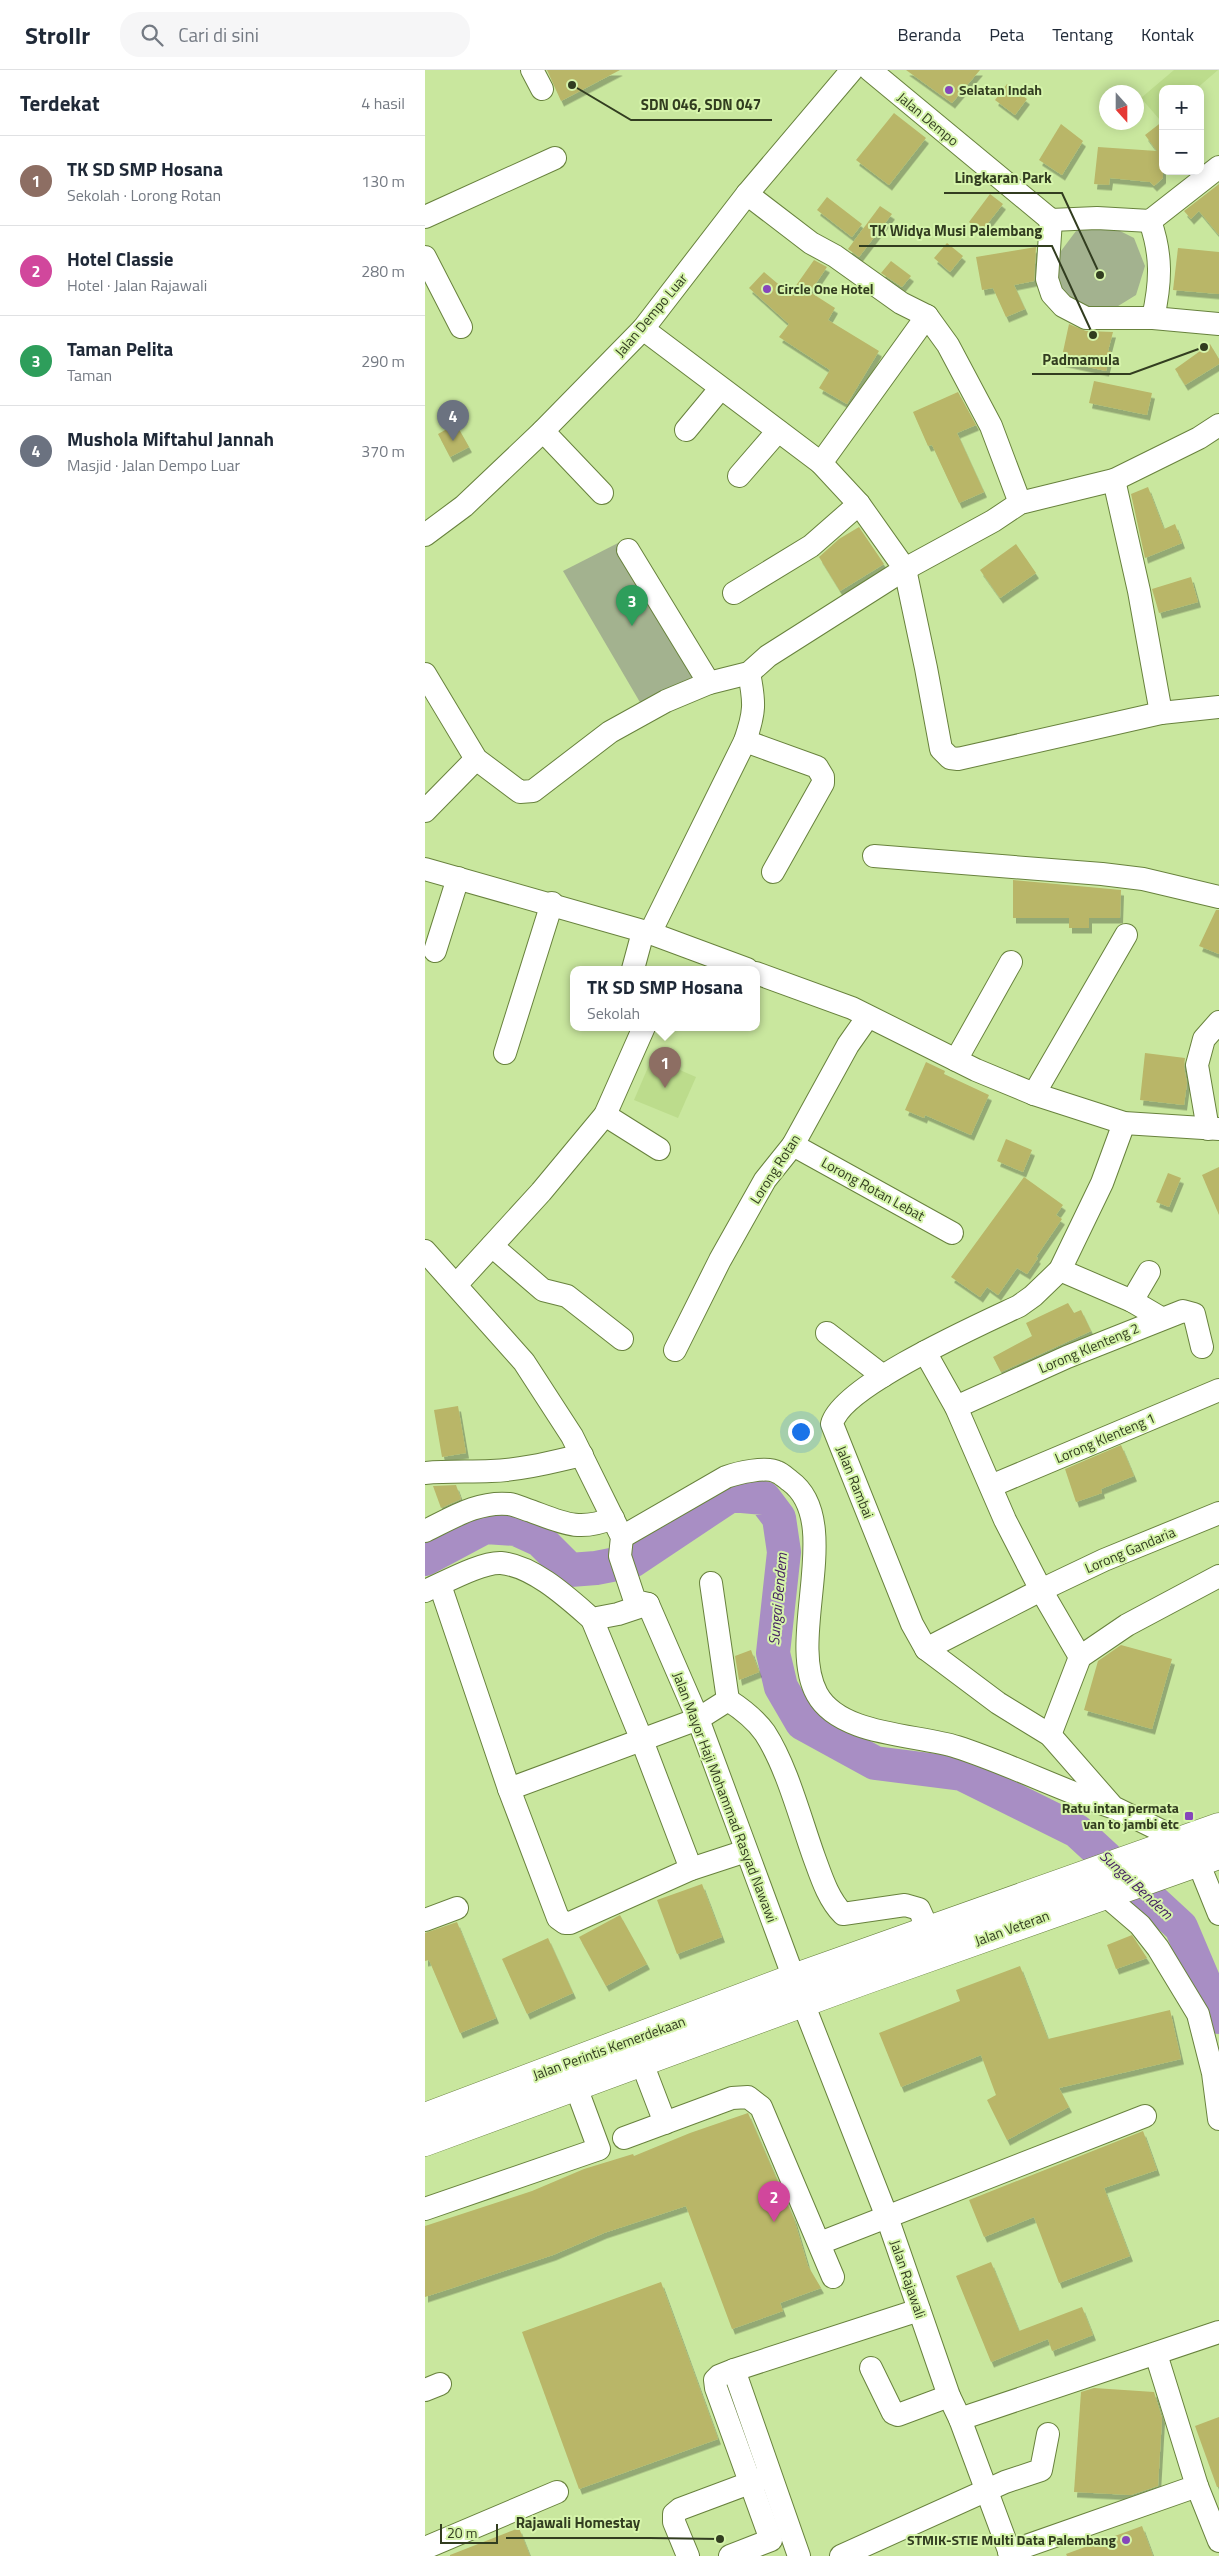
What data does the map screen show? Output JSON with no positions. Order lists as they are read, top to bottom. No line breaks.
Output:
{"streets":{"highway":["Jalan Veteran","Jalan Perintis Kemerdekaan"],"street":["Jalan Dempo","Jalan Dempo Luar","Lorong Rotan","Lorong Rotan Lebat","Lorong Klenteng 2","Lorong Klenteng 1","Jalan Rambai","Lorong Gandaria","Jalan Mayor Haji Mohammad Rasyad Nawawi","Jalan Rajawali"]},"crossings":[["Lorong Rotan","Lorong Rotan Lebat"],["Jalan Rambai","Lorong Gandaria"],["Jalan Rambai","Jalan Veteran"],["Jalan Mayor Haji Mohammad Rasyad Nawawi","Jalan Veteran"],["Jalan Mayor Haji Mohammad Rasyad Nawawi","Jalan Perintis Kemerdekaan"],["Jalan Mayor Haji Mohammad Rasyad Nawawi","Jalan Rajawali"],["Jalan Veteran","Jalan Perintis Kemerdekaan"],["Jalan Veteran","Jalan Rajawali"]],"water":["Sungai Bendem"],"places":{"other":["SDN 046, SDN 047","Selatan Indah","Lingkaran Park","Circle One Hotel","TK Widya Musi Palembang","Padmamula","Rajawali Homestay","STMIK-STIE Multi Data Palembang"],"transit":["Ratu intan permata van to jambi etc"]},"scale_bar":"20 m","north":"bottom","page":{"header":"Strollr","search":"Cari di sini","nav":["Beranda","Peta","Tentang","Kontak"],"heading":["Terdekat","4 hasil"],"map_buttons":["+","−"],"list":[{"mark":"1","name":"TK SD SMP Hosana","note":"Sekolah · Lorong Rotan","value":"130 m"},{"mark":"2","name":"Hotel Classie","note":"Hotel · Jalan Rajawali","value":"280 m"},{"mark":"3","name":"Taman Pelita","note":"Taman","value":"290 m"},{"mark":"4","name":"Mushola Miftahul Jannah","note":"Masjid · Jalan Dempo Luar","value":"370 m"}],"pins":["4","3","1","2"],"popup":["TK SD SMP Hosana","Sekolah"],"scale":"20 m"}}
